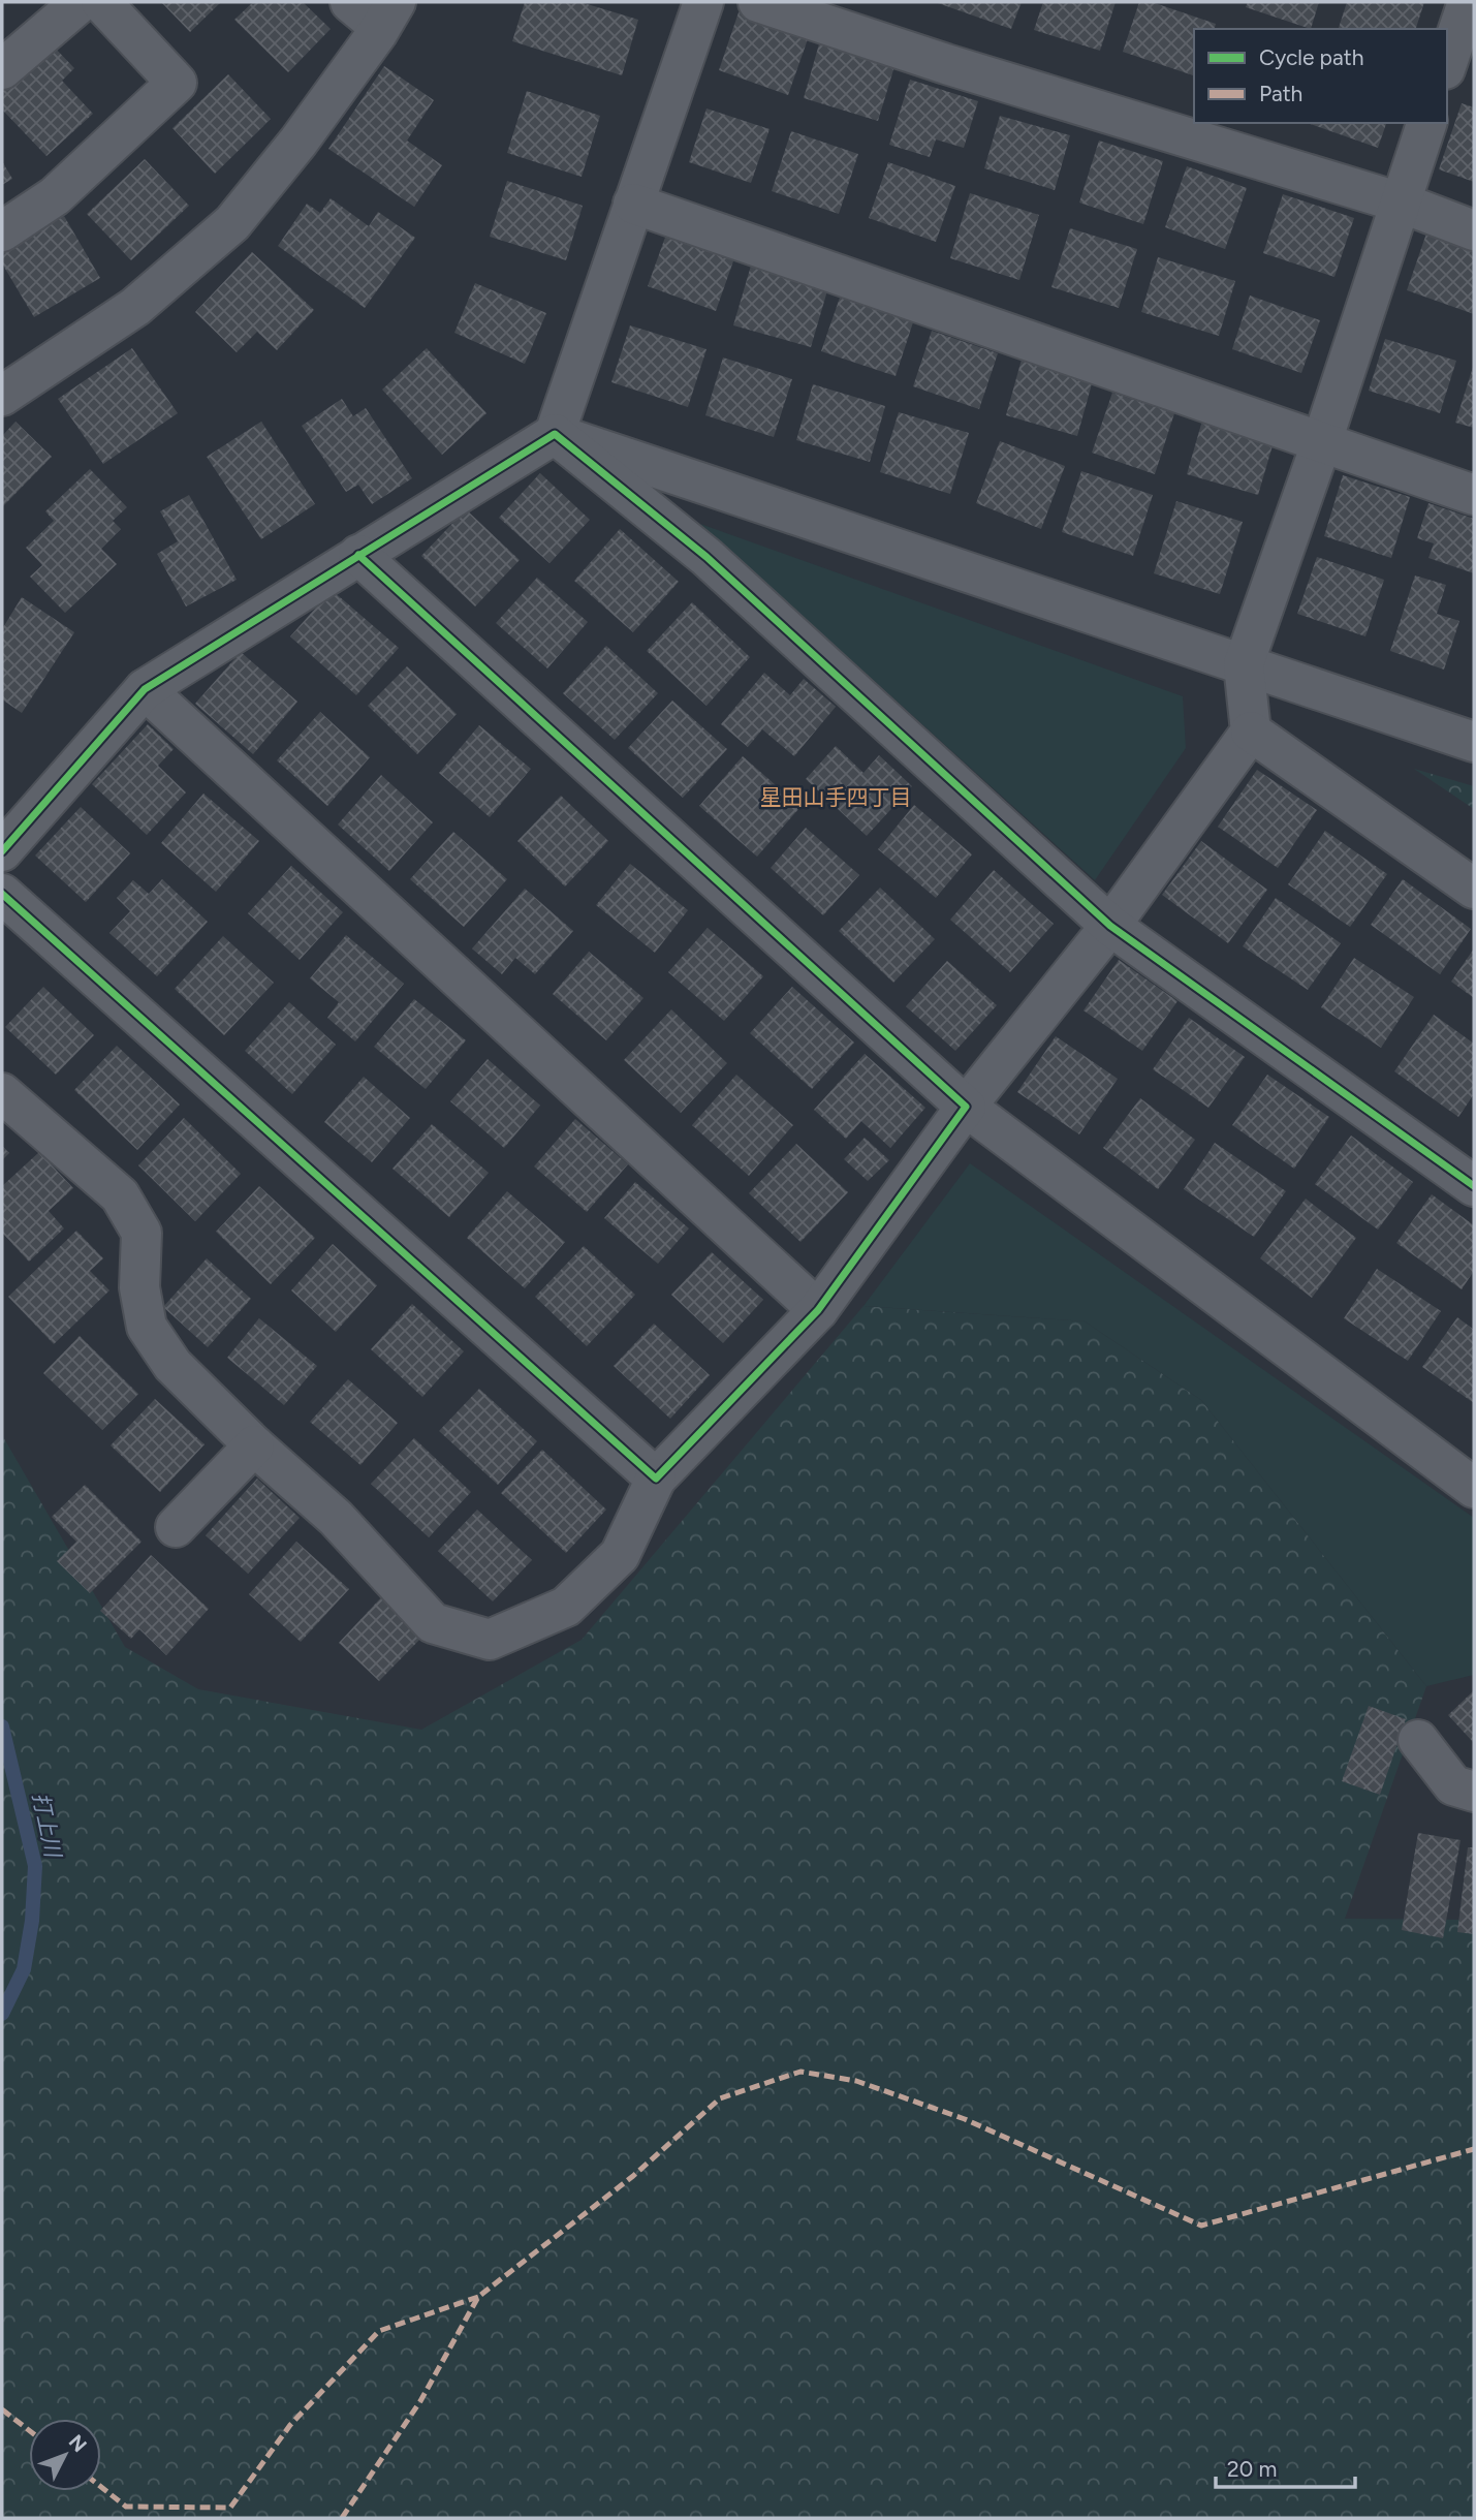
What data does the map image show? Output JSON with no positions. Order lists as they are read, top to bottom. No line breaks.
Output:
{"districts":["星田山手四丁目"],"water":["打上川"],"legend":["Cycle path","Path"],"scale_bar":"20 m","north":"top right"}
